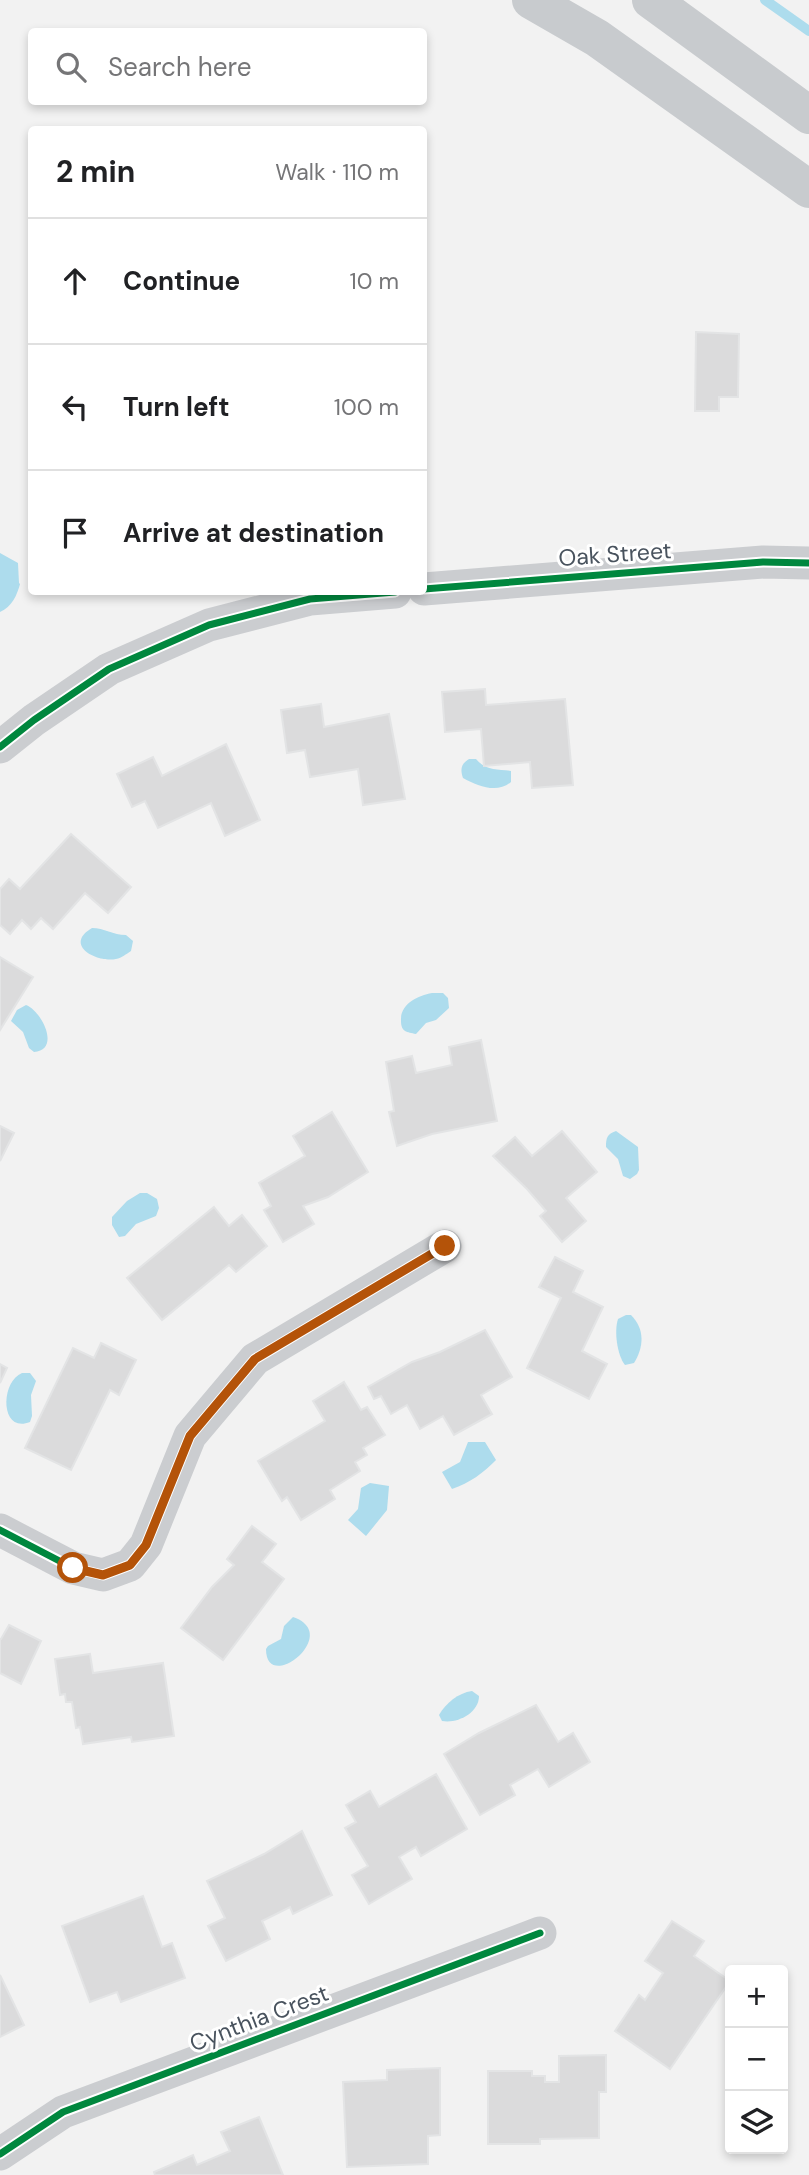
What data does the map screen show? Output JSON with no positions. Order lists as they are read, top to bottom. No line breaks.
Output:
{"streets":{"street":["Oak Street","Cynthia Crest"]},"page":{"search":"Search here","heading":["2 min","Walk · 110 m"],"list":[["Continue","10 m"],["Turn left","100 m"],"Arrive at destination"],"map_buttons":["+","−"]}}
